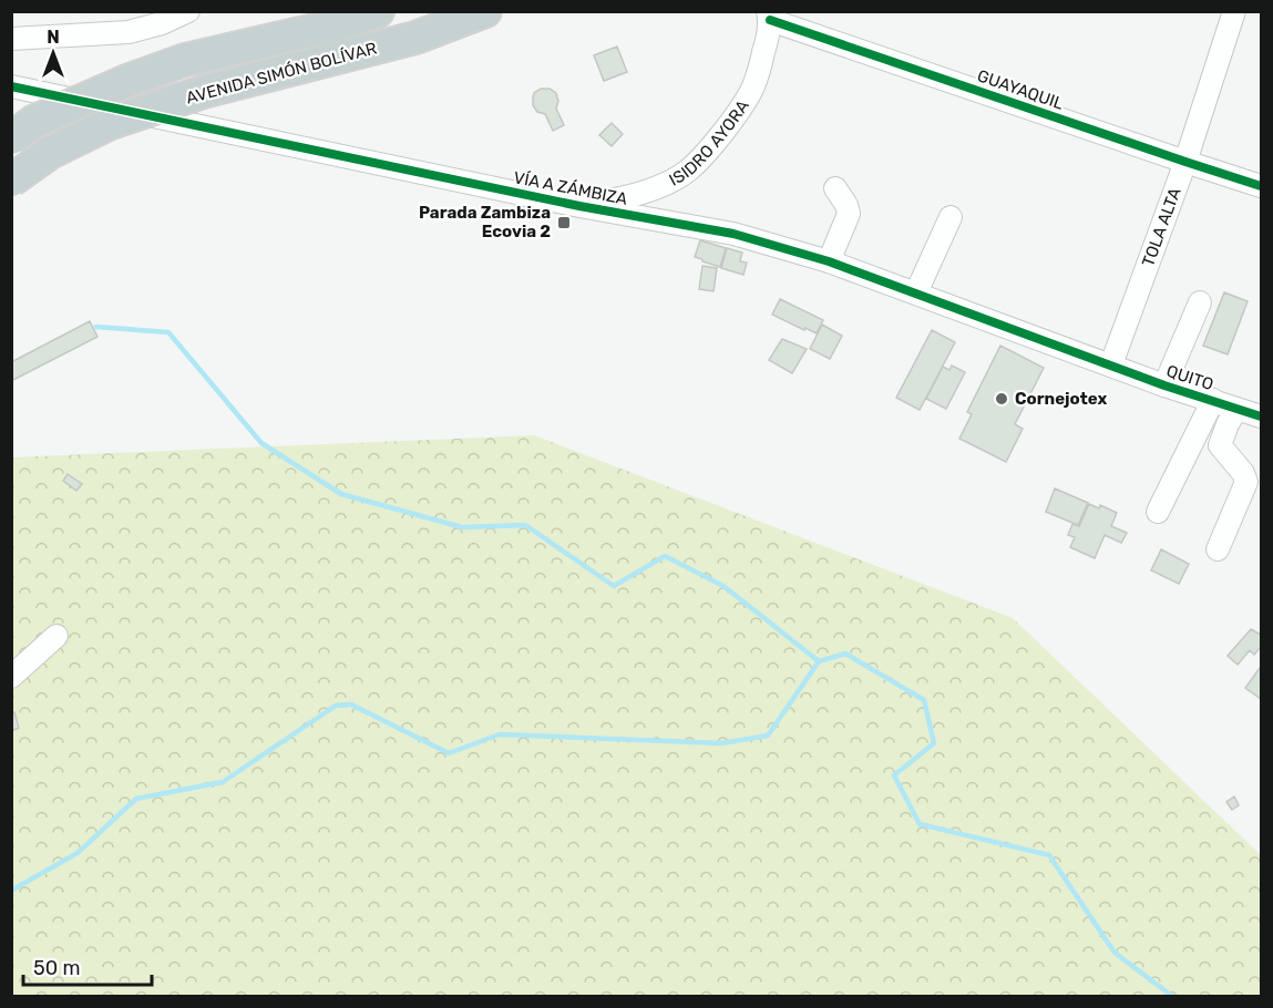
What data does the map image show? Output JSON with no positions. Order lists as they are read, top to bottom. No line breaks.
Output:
{"streets":{"highway":["AVENIDA SIMÓN BOLÍVAR"],"street":["GUAYAQUIL","ISIDRO AYORA","VÍA A ZÁMBIZA","TOLA ALTA","QUITO"]},"crossings":[["GUAYAQUIL","ISIDRO AYORA"],["GUAYAQUIL","TOLA ALTA"],["ISIDRO AYORA","VÍA A ZÁMBIZA"],["VÍA A ZÁMBIZA","TOLA ALTA"],["VÍA A ZÁMBIZA","QUITO"],["TOLA ALTA","QUITO"]],"places":{"transit":["Parada Zambiza Ecovia 2"],"other":["Cornejotex"]},"scale_bar":"50 m","north":"top"}
